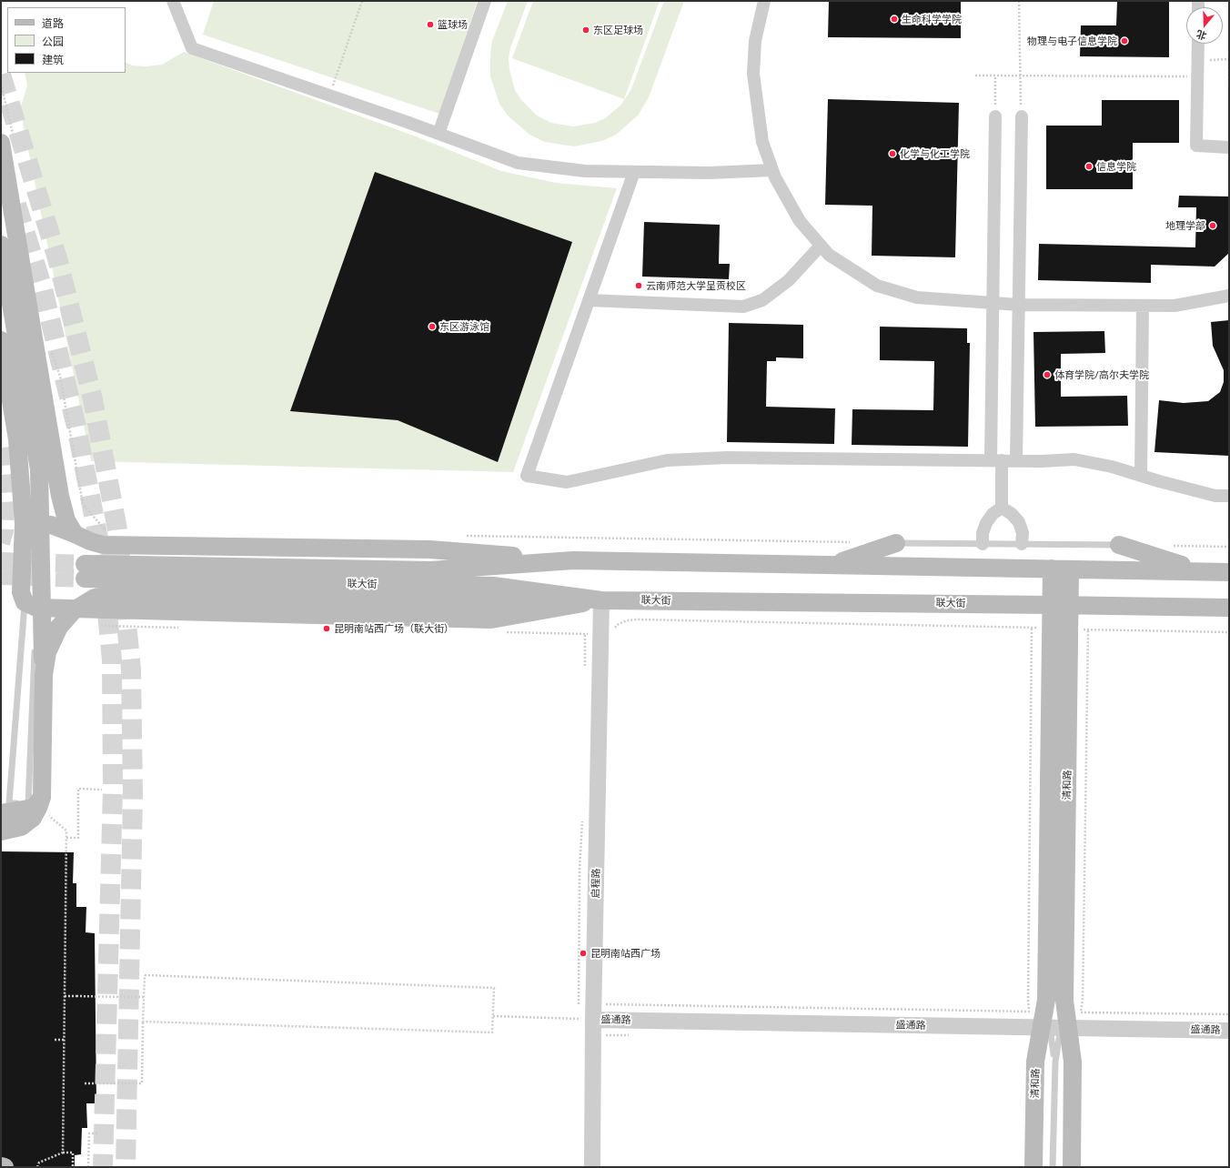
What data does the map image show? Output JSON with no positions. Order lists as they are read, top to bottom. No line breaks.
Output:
{"streets":{"main road":["联大街","清和路"],"street":["启程路","盛通路"]},"crossings":[["联大街","清和路"],["联大街","启程路"],["清和路","盛通路"],["启程路","盛通路"]],"places":["生命科学学院","篮球场","东区足球场","物理与电子信息学院","化学与化工学院","信息学院","地理学部","云南师范大学呈贡校区","东区游泳馆","体育学院/高尔夫学院","昆明南站西广场（联大街）","昆明南站西广场"],"legend":["道路","公园","建筑"],"north":"bottom"}
